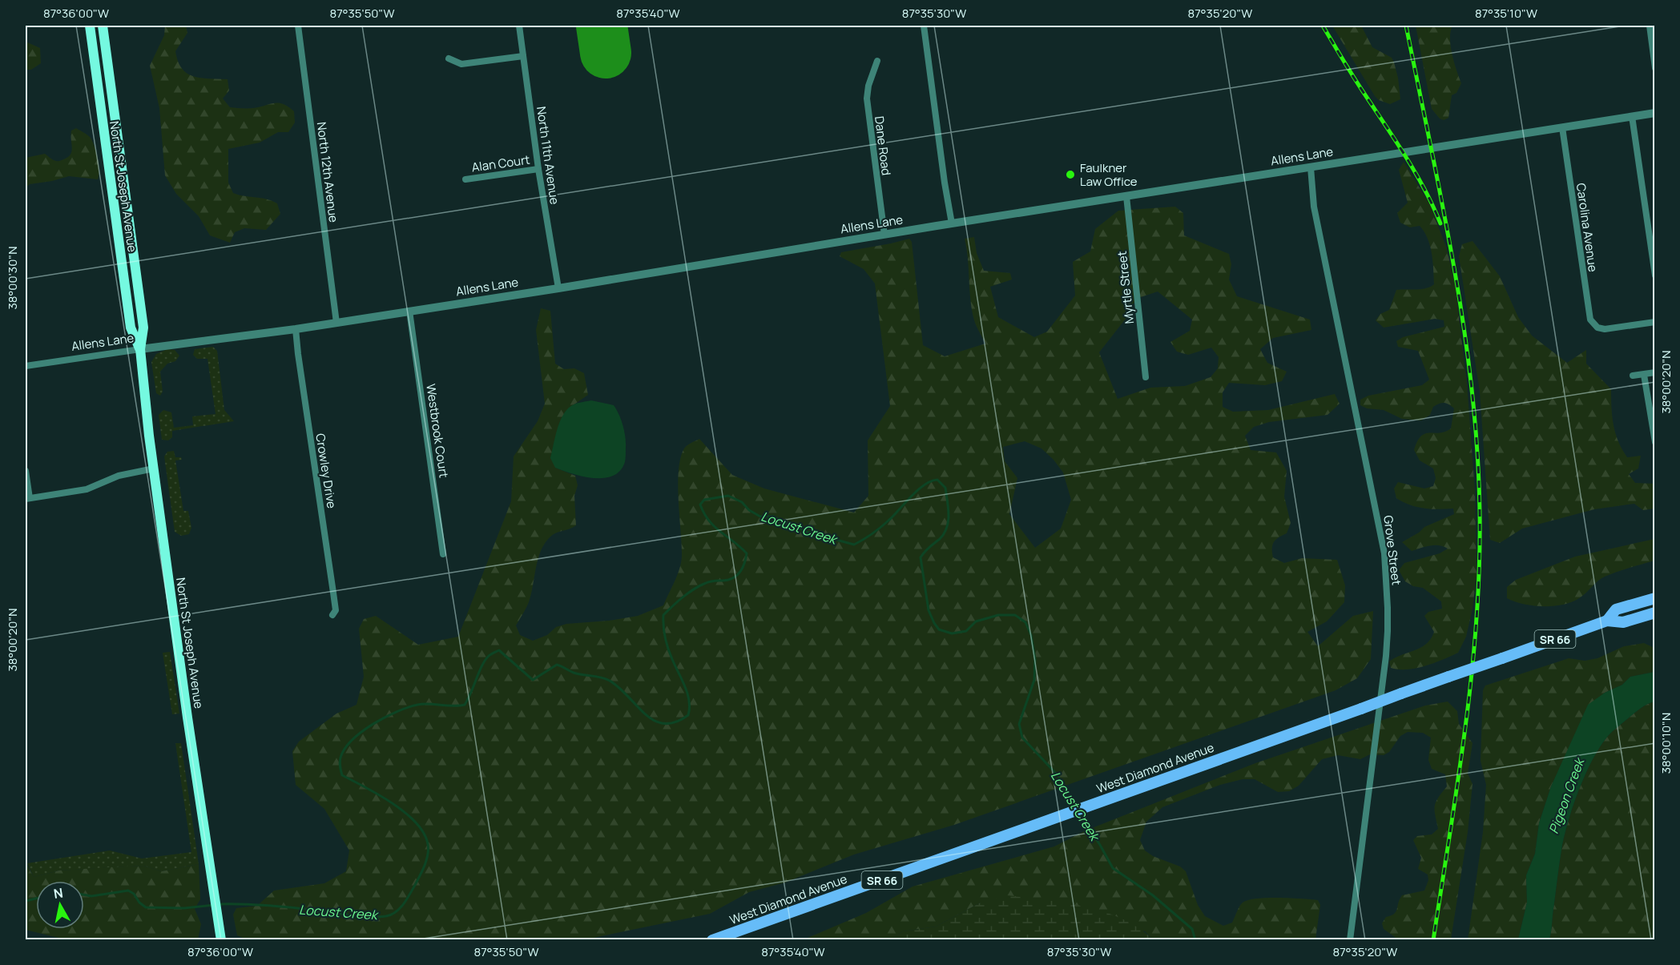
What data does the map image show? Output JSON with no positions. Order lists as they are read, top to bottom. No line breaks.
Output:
{"streets":{"main road":["North St Joseph Avenue","SR 66","West Diamond Avenue"],"street":["Dane Road","North 11th Avenue","Allens Lane","Alan Court","North 12th Avenue","Carolina Avenue","Myrtle Street","Westbrook Court","Crowley Drive","Grove Street"]},"crossings":[["Dane Road","Allens Lane"],["North 11th Avenue","Allens Lane"],["North 11th Avenue","Alan Court"],["Allens Lane","North 12th Avenue"],["Allens Lane","North St Joseph Avenue"],["Allens Lane","Carolina Avenue"],["Allens Lane","Myrtle Street"],["Allens Lane","Westbrook Court"],["Allens Lane","Crowley Drive"],["Allens Lane","Grove Street"]],"water":["Locust Creek","Pigeon Creek"],"places":["Faulkner Law Office"],"north":"top","coordinates":["87°36'00\"W","87°35'50\"W","87°35'40\"W","87°35'30\"W","87°35'20\"W","87°35'10\"W","38°00'30\"N","38°00'20\"N","38°00'10\"N"]}
